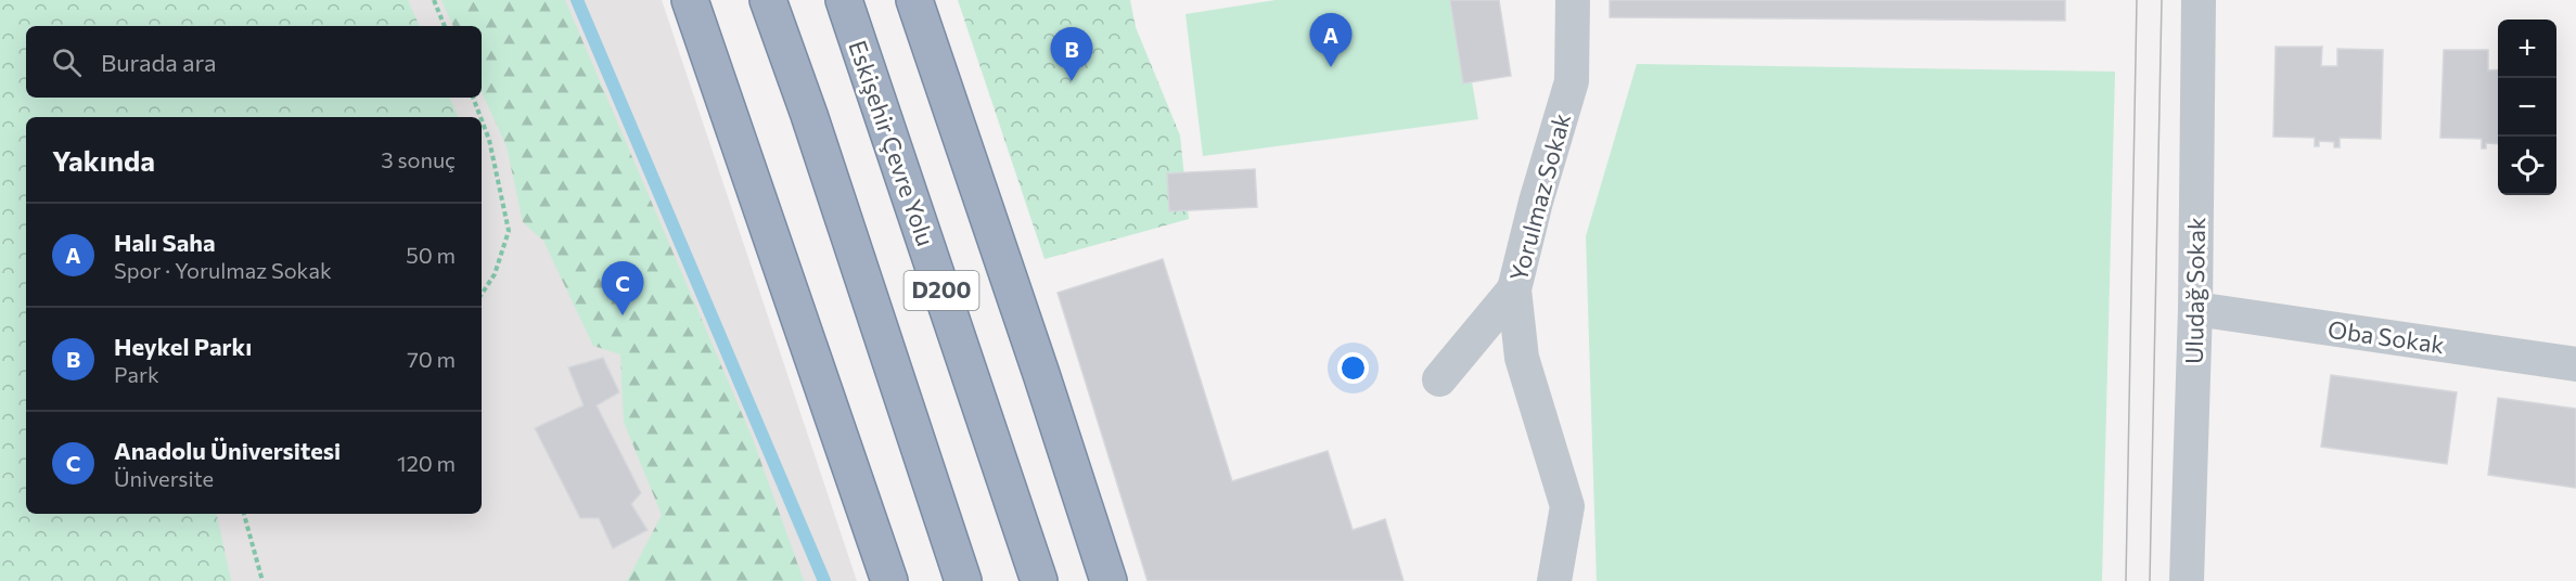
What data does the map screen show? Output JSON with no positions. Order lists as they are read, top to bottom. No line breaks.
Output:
{"streets":{"highway":["Eskişehir Çevre Yolu","D200"],"street":["Yorulmaz Sokak","Uludağ Sokak","Oba Sokak"]},"crossings":[["Uludağ Sokak","Oba Sokak"]],"page":{"pins":["A","B","C"],"map_buttons":["+","−"],"search":"Burada ara","heading":["Yakında","3 sonuç"],"list":[{"mark":"A","name":"Halı Saha","note":"Spor · Yorulmaz Sokak","value":"50 m"},{"mark":"B","name":"Heykel Parkı","note":"Park","value":"70 m"},{"mark":"C","name":"Anadolu Üniversitesi","note":"Üniversite","value":"120 m"}]}}
